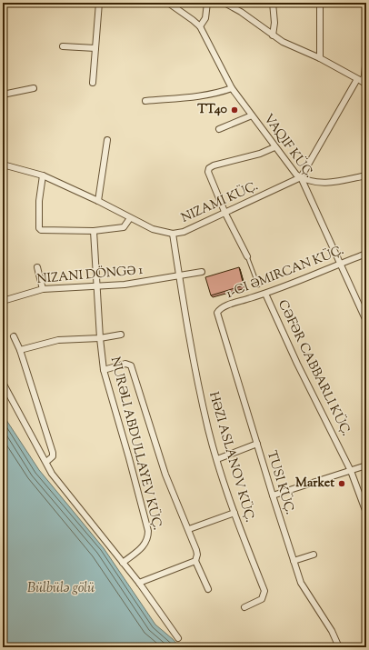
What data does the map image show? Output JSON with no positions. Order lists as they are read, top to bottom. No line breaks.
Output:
{"streets":{"street":["VAQIF KÜÇ.","NIZAMI KÜÇ.","1-CI ƏMIRCAN KÜÇ.","NIZANI DÖNGƏ 1","NURƏLI ABDULLAYEV KÜÇ.","HƏZI ASLANOV KÜÇ.","TUSI KÜÇ."]},"crossings":[["VAQIF KÜÇ.","NIZAMI KÜÇ."],["VAQIF KÜÇ.","1-CI ƏMIRCAN KÜÇ."],["NIZAMI KÜÇ.","HƏZI ASLANOV KÜÇ."],["1-CI ƏMIRCAN KÜÇ.","TUSI KÜÇ."],["NIZANI DÖNGƏ 1","NURƏLI ABDULLAYEV KÜÇ."],["NIZANI DÖNGƏ 1","HƏZI ASLANOV KÜÇ."]],"water":["Bülbülə gölü"],"places":["TT40","Market"]}
